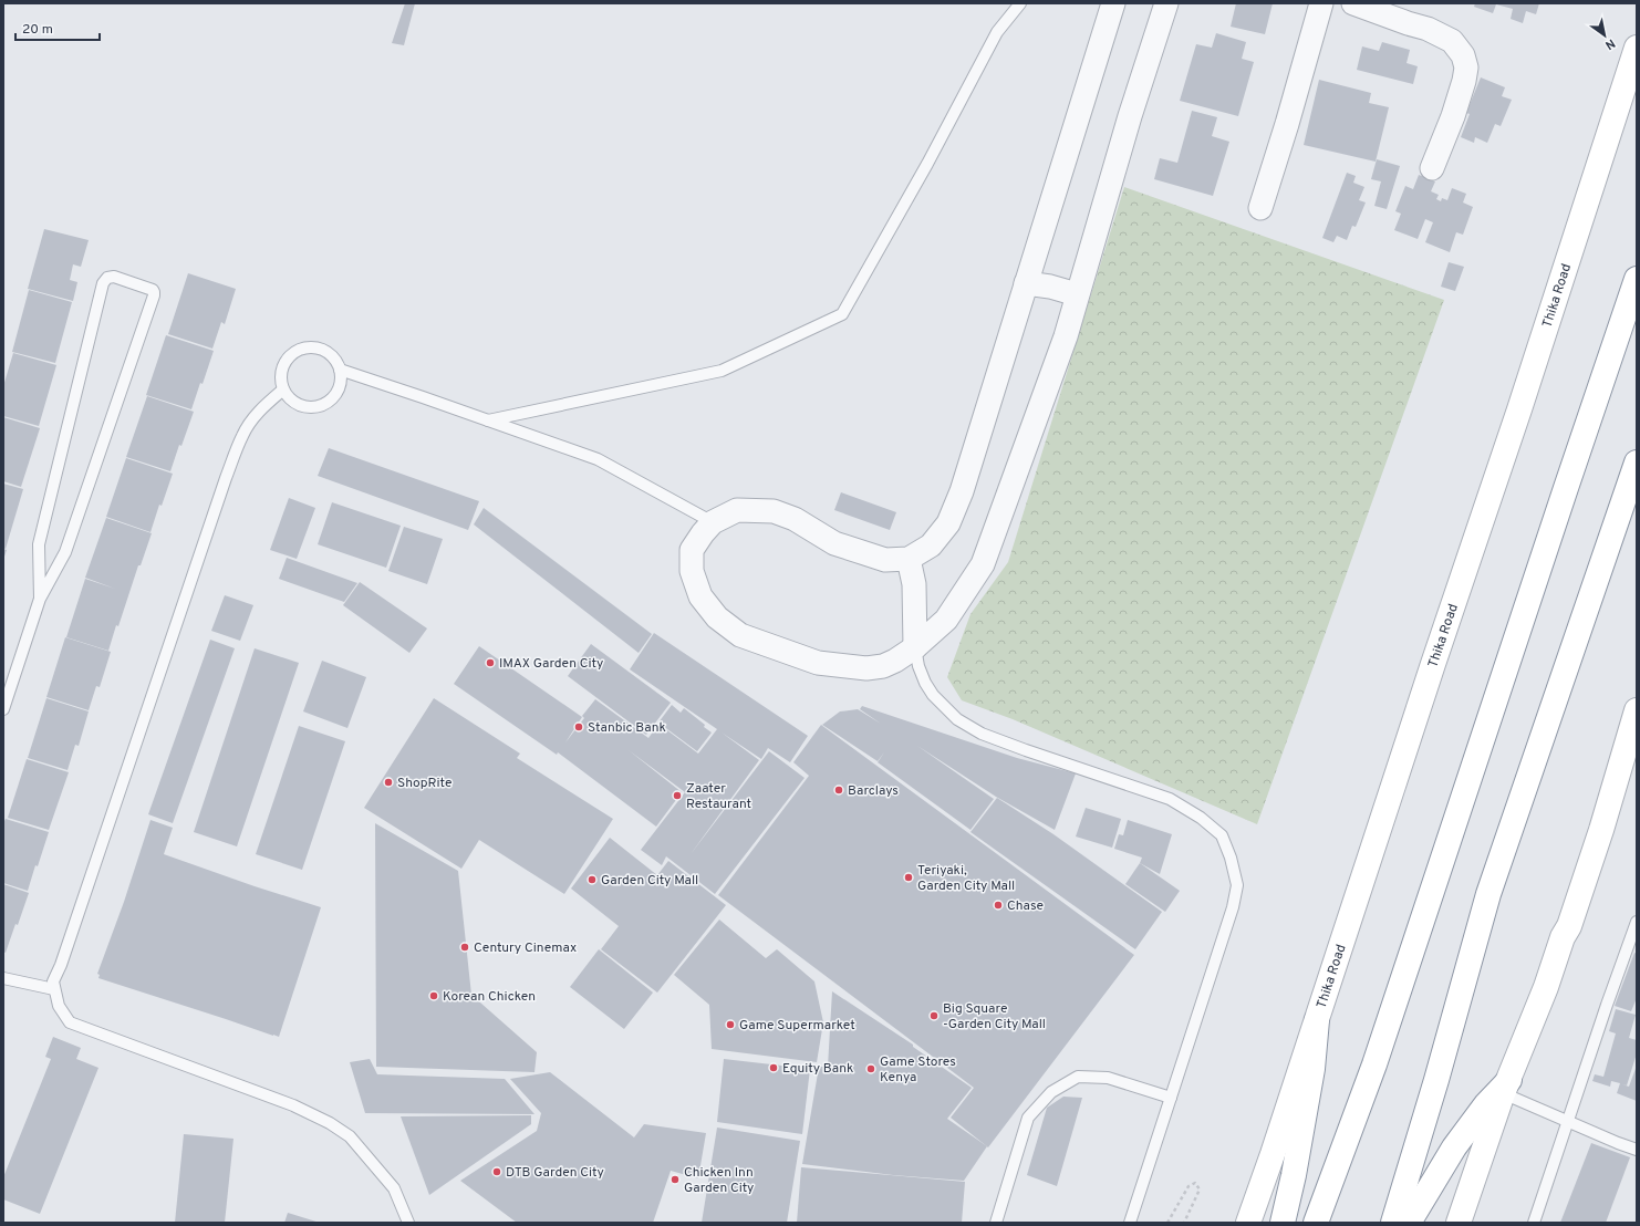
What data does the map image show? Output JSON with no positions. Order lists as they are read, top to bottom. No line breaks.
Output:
{"streets":{"main road":["Thika Road"]},"places":["IMAX Garden City","Stanbic Bank","ShopRite","Barclays","Zaater Restaurant","Teriyaki, Garden City Mall","Garden City Mall","Chase","Century Cinemax","Korean Chicken","Big Square -Garden City Mall","Game Supermarket","Equity Bank","Game Stores Kenya","DTB Garden City","Chicken Inn Garden City"],"scale_bar":"20 m","north":"bottom right"}
